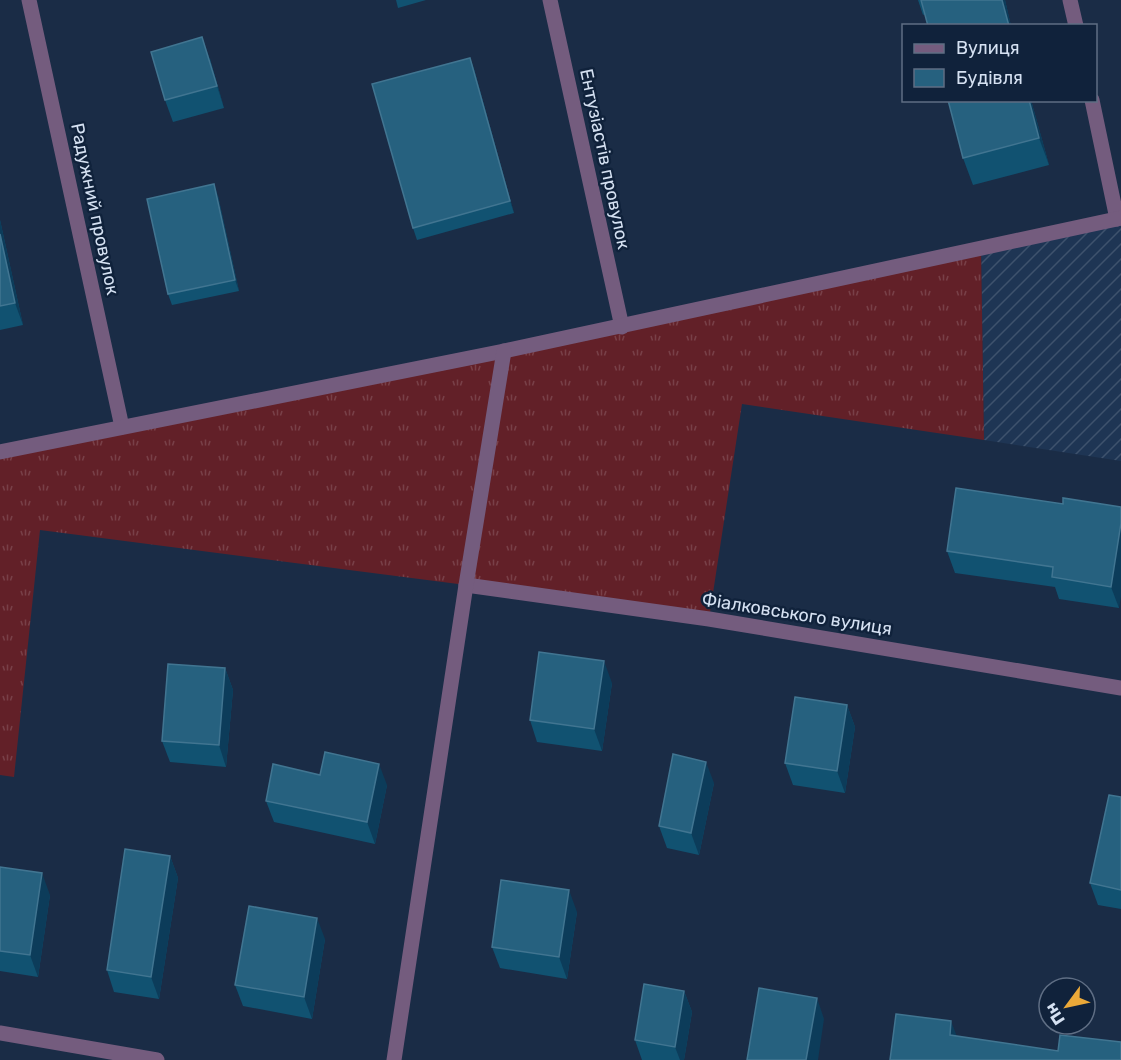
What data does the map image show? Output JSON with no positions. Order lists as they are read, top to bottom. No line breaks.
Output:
{"streets":{"street":["Ентузіастів провулок","Радужний провулок","Фіалковського вулиця"]},"legend":["Вулиця","Будівля"],"north":"bottom left"}
